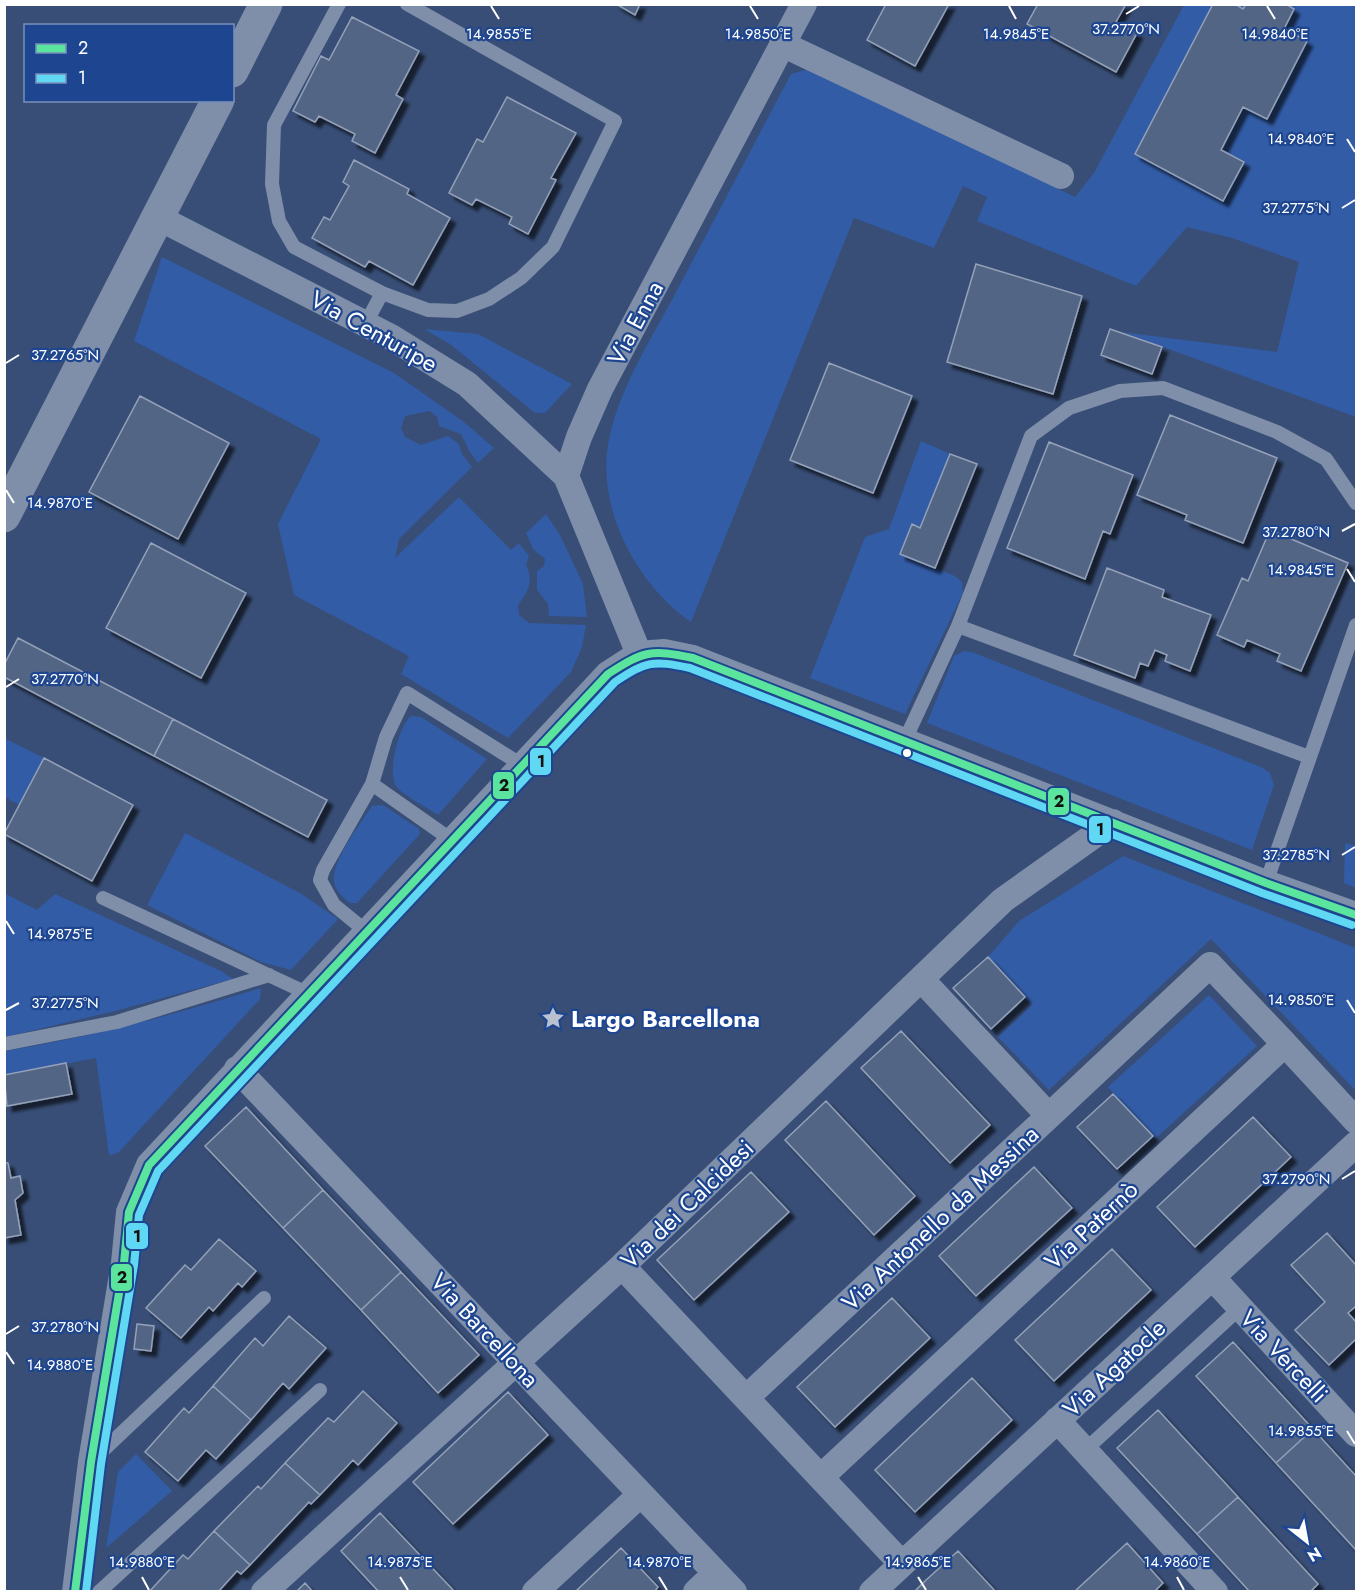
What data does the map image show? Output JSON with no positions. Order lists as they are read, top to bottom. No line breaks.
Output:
{"streets":{"street":["Via Enna","Via Centuripe","Via dei Calcidesi","Via Antonello da Messina","Via Paternò","Via Barcellona","Via Vercelli","Via Agatocle"]},"crossings":[["Via Enna","Via Centuripe"],["Via dei Calcidesi","Via Antonello da Messina"],["Via dei Calcidesi","Via Barcellona"],["Via Vercelli","Via Agatocle"]],"places":{"place":["Largo Barcellona"]},"lines":["transit line 2","transit line 1"],"legend":["2","1"],"north":"bottom right","coordinates":["37.2770°N","14.9855°E","14.9850°E","14.9845°E","14.9840°E","37.2775°N","37.2765°N","14.9870°E","37.2780°N","37.2785°N","14.9875°E","37.2790°N","14.9880°E","14.9865°E","14.9860°E"]}
